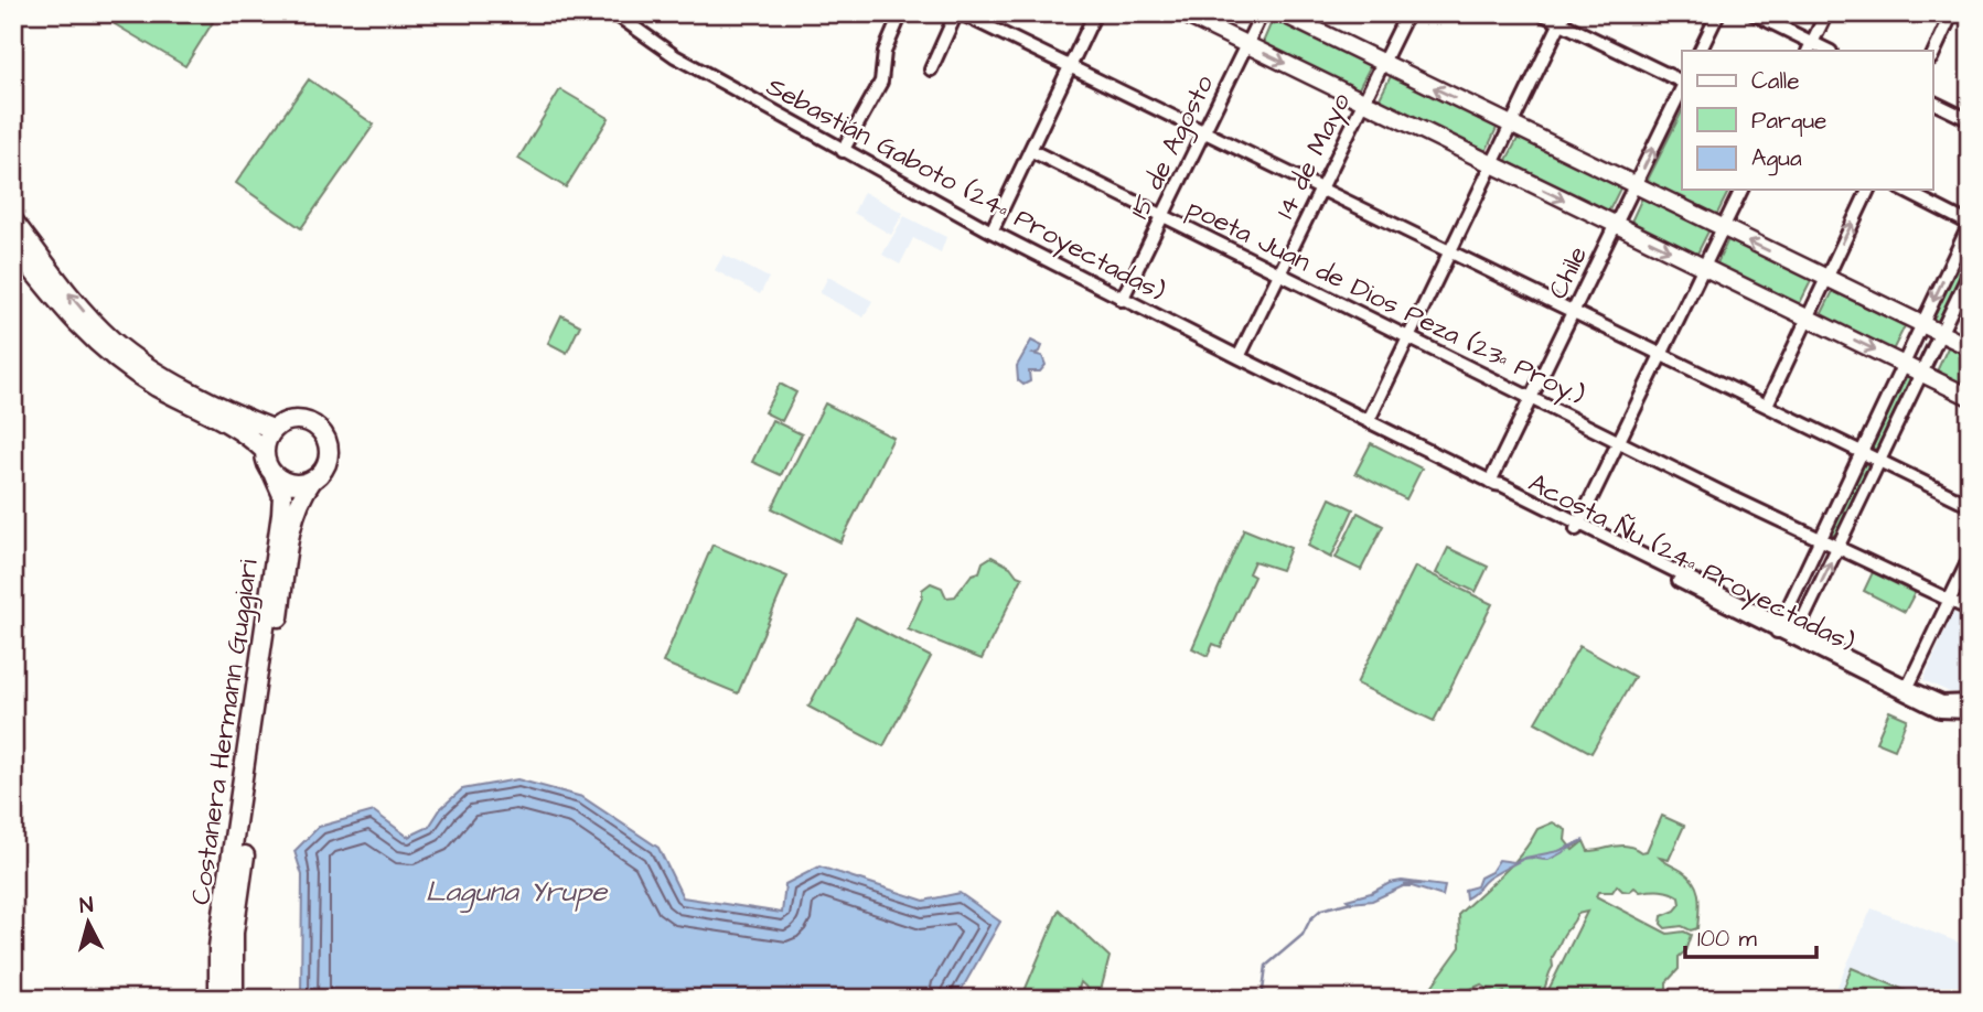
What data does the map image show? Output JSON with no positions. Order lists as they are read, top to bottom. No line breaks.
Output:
{"streets":{"highway":["Costanera Hermann Guggiari"],"street":["15 de Agosto","14 de Mayo","Sebastián Gaboto (24ª Proyectadas)","Chile","poeta Juan de Dios Peza (23ª Proy.)","Acosta Ñu (24ª Proyectadas)"]},"crossings":[["15 de Agosto","Sebastián Gaboto (24ª Proyectadas)"],["15 de Agosto","poeta Juan de Dios Peza (23ª Proy.)"],["14 de Mayo","Sebastián Gaboto (24ª Proyectadas)"],["14 de Mayo","poeta Juan de Dios Peza (23ª Proy.)"],["Chile","poeta Juan de Dios Peza (23ª Proy.)"],["Chile","Acosta Ñu (24ª Proyectadas)"]],"water":["Laguna Yrupe"],"legend":["Calle","Parque","Agua"],"scale_bar":"100 m","north":"top"}
